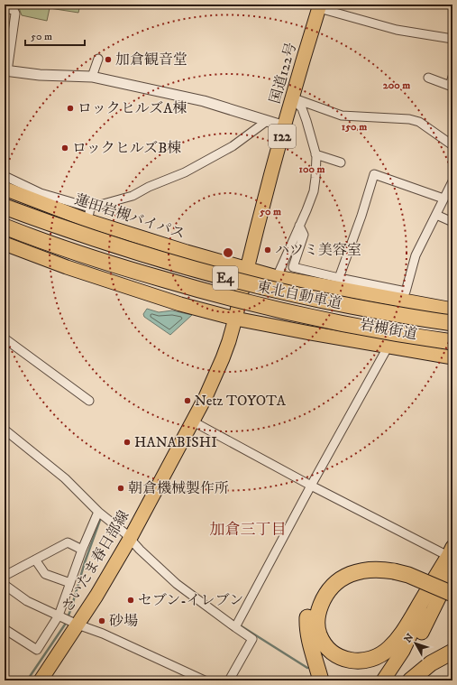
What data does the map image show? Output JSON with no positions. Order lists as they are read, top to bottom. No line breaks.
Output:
{"streets":{"highway":["E4","東北自動車道"],"main road":["国道122号","122","蓮田岩槻バイパス","岩槻街道","さいたま春日部線"]},"crossings":[["国道122号","蓮田岩槻バイパス"],["国道122号","岩槻街道"],["国道122号","さいたま春日部線"],["蓮田岩槻バイパス","岩槻街道"],["岩槻街道","さいたま春日部線"]],"districts":["加倉三丁目"],"places":["加倉観音堂","ロックヒルズA棟","ロックヒルズB棟","ハツミ美容室","Netz TOYOTA","HANABISHI","朝倉機械製作所","セブン-イレブン","砂場"],"scale_bar":"50 m","north":"top left","rings":["200 m","150 m","100 m","50 m"]}
